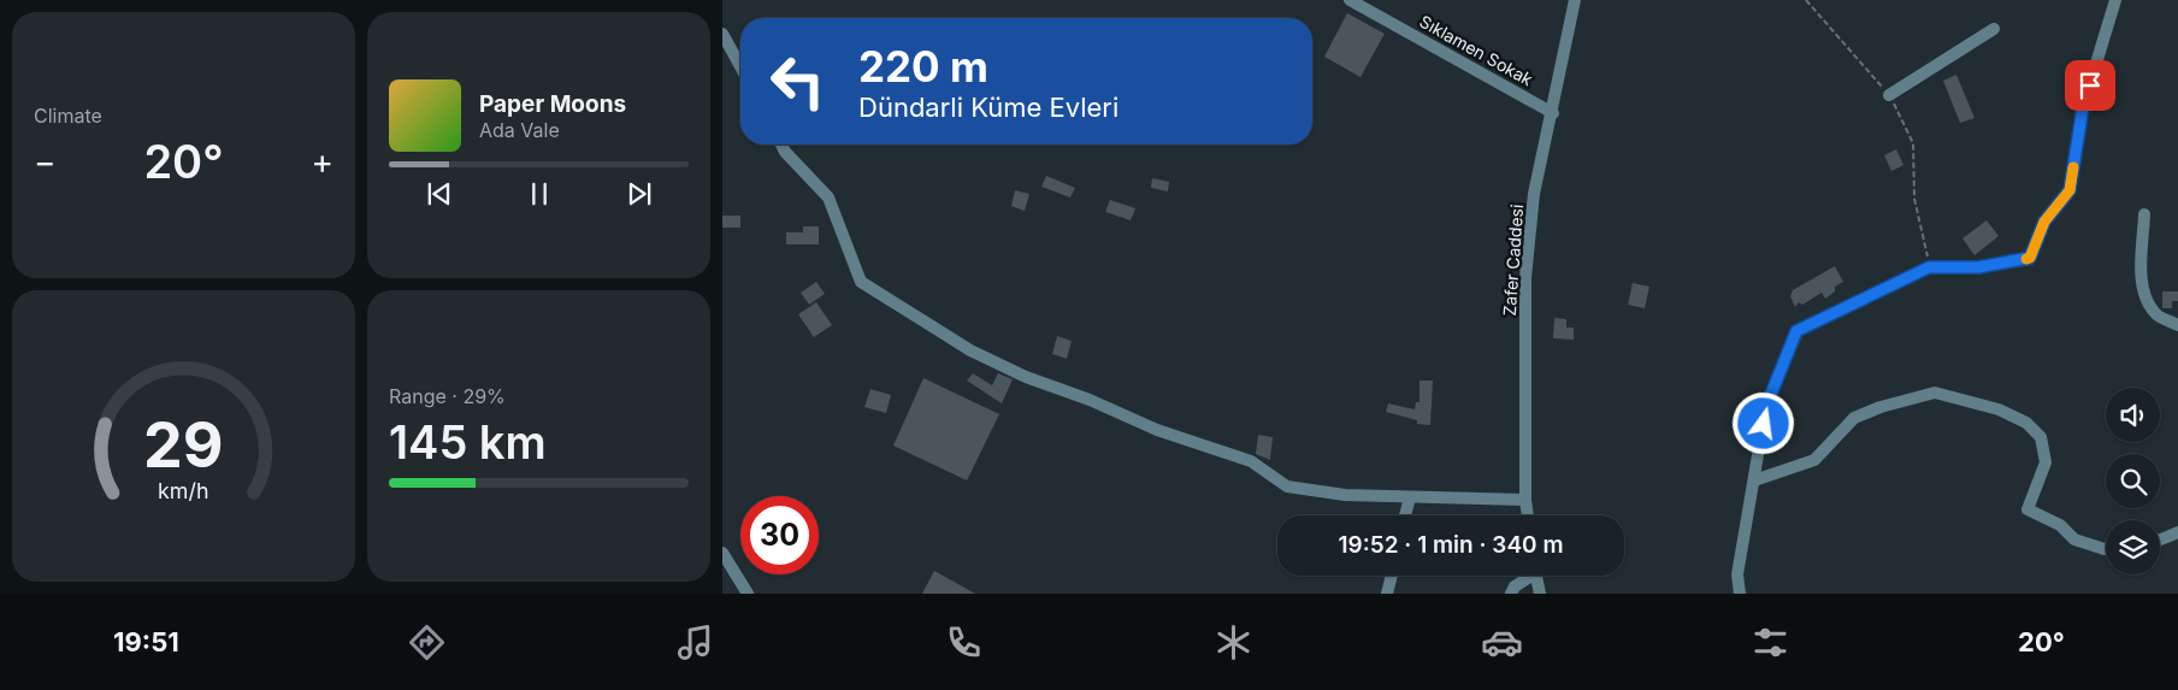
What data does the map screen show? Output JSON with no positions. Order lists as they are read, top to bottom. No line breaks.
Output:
{"streets":{"street":["Sıklamen Sokak","Zafer Caddesi"]},"crossings":[["Sıklamen Sokak","Zafer Caddesi"]],"page":{"tile":["Climate",["Range · 29%","145 km"]],"turn":["220 m","Dündarli Küme Evleri"],"song":["Paper Moons","Ada Vale"],"heat":["−","20°","+"],"limit":"30","trip":"19:52 · 1 min · 340 m","tabs":["19:51","20°"],"gauge":["29","km/h"]}}
